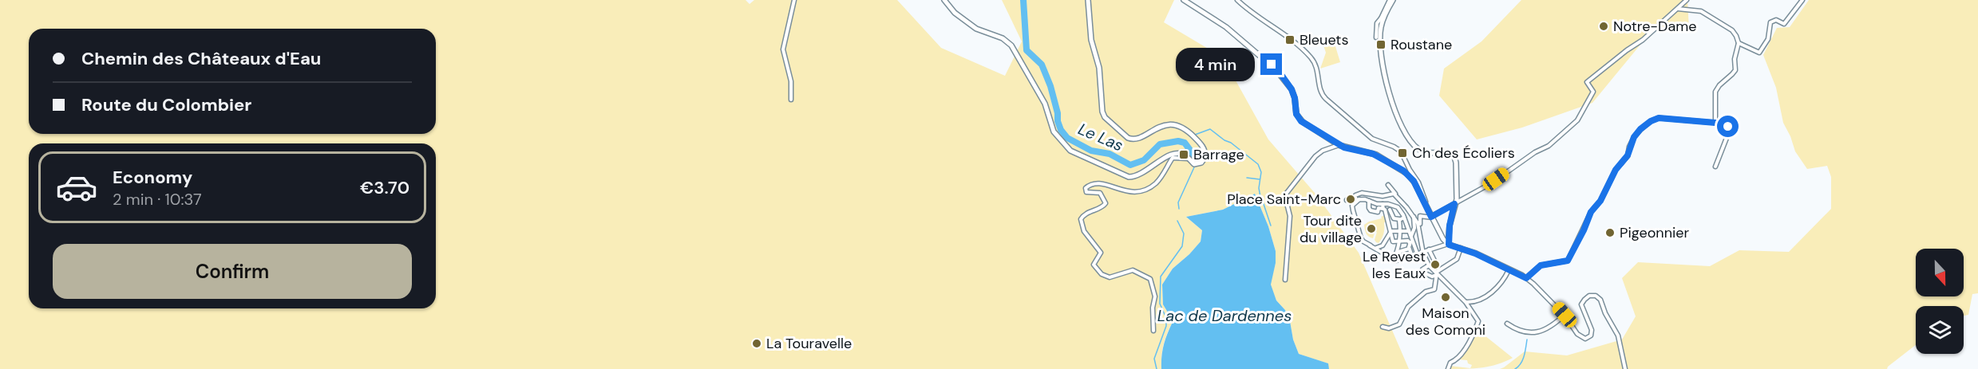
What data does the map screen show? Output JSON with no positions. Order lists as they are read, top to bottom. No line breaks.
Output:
{"water":["Le Las","Lac de Dardennes"],"places":{"other":["Notre-Dame","Place Saint-Marc","Tour dite du village","Pigeonnier","Le Revest les Eaux","Maison des Comoni","La Touravelle"],"transit":["Bleuets","Roustane","Ch des Écoliers","Barrage"]},"north":"bottom","page":{"banner":["Chemin des Châteaux d'Eau","Route du Colombier"],"bubble":"4 min","list":[{"name":"Economy","note":"2 min · 10:37","value":"€3.70"}],"buttons":"Confirm"}}
